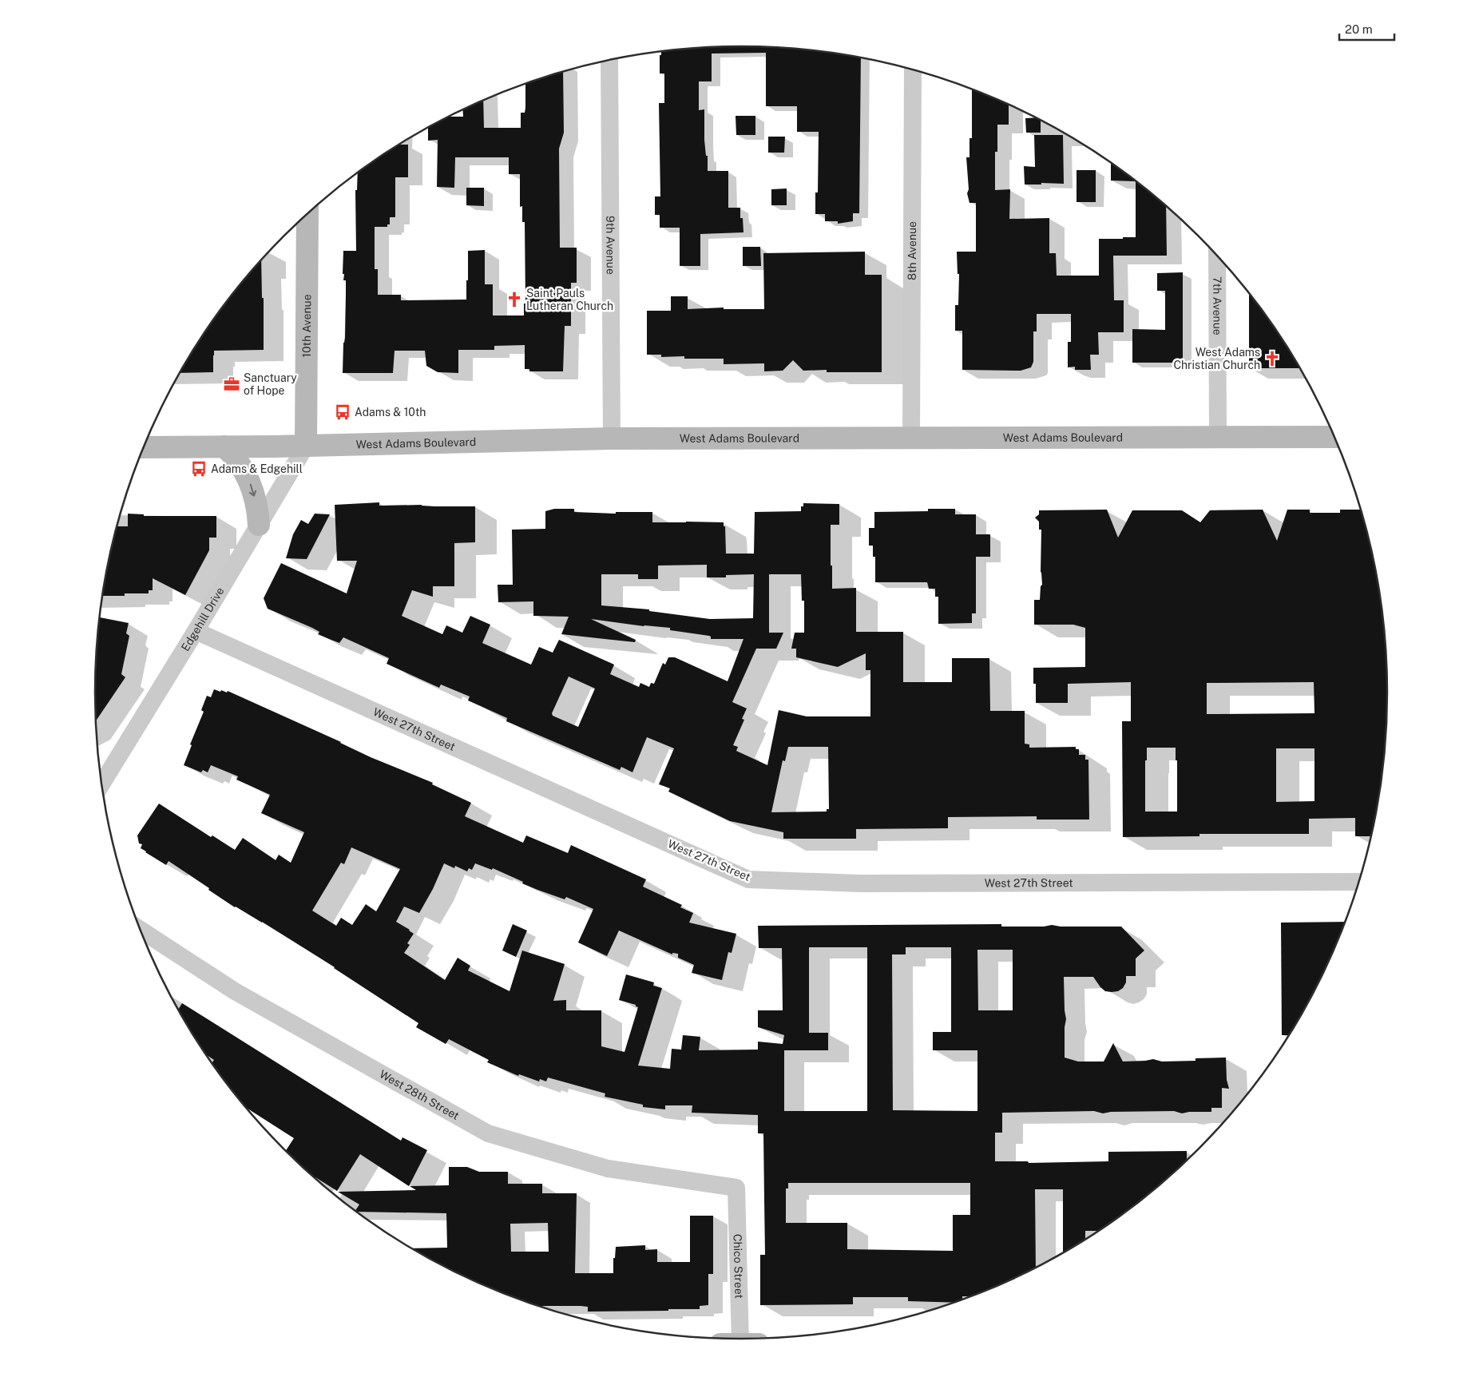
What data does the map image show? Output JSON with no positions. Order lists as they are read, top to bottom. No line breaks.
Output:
{"streets":{"main road":["10th Avenue","West Adams Boulevard"],"street":["9th Avenue","8th Avenue","7th Avenue","Edgehill Drive","West 27th Street","West 28th Street","Chico Street"]},"crossings":[["9th Avenue","West Adams Boulevard"],["8th Avenue","West Adams Boulevard"],["7th Avenue","West Adams Boulevard"],["10th Avenue","West Adams Boulevard"],["10th Avenue","Edgehill Drive"],["West Adams Boulevard","Edgehill Drive"],["Edgehill Drive","West 27th Street"],["West 28th Street","Chico Street"]],"places":{"church":["Saint Pauls Lutheran Church","West Adams Christian Church"],"office":["Sanctuary of Hope"],"bus stop":["Adams & 10th","Adams & Edgehill"]},"scale_bar":"20 m"}
